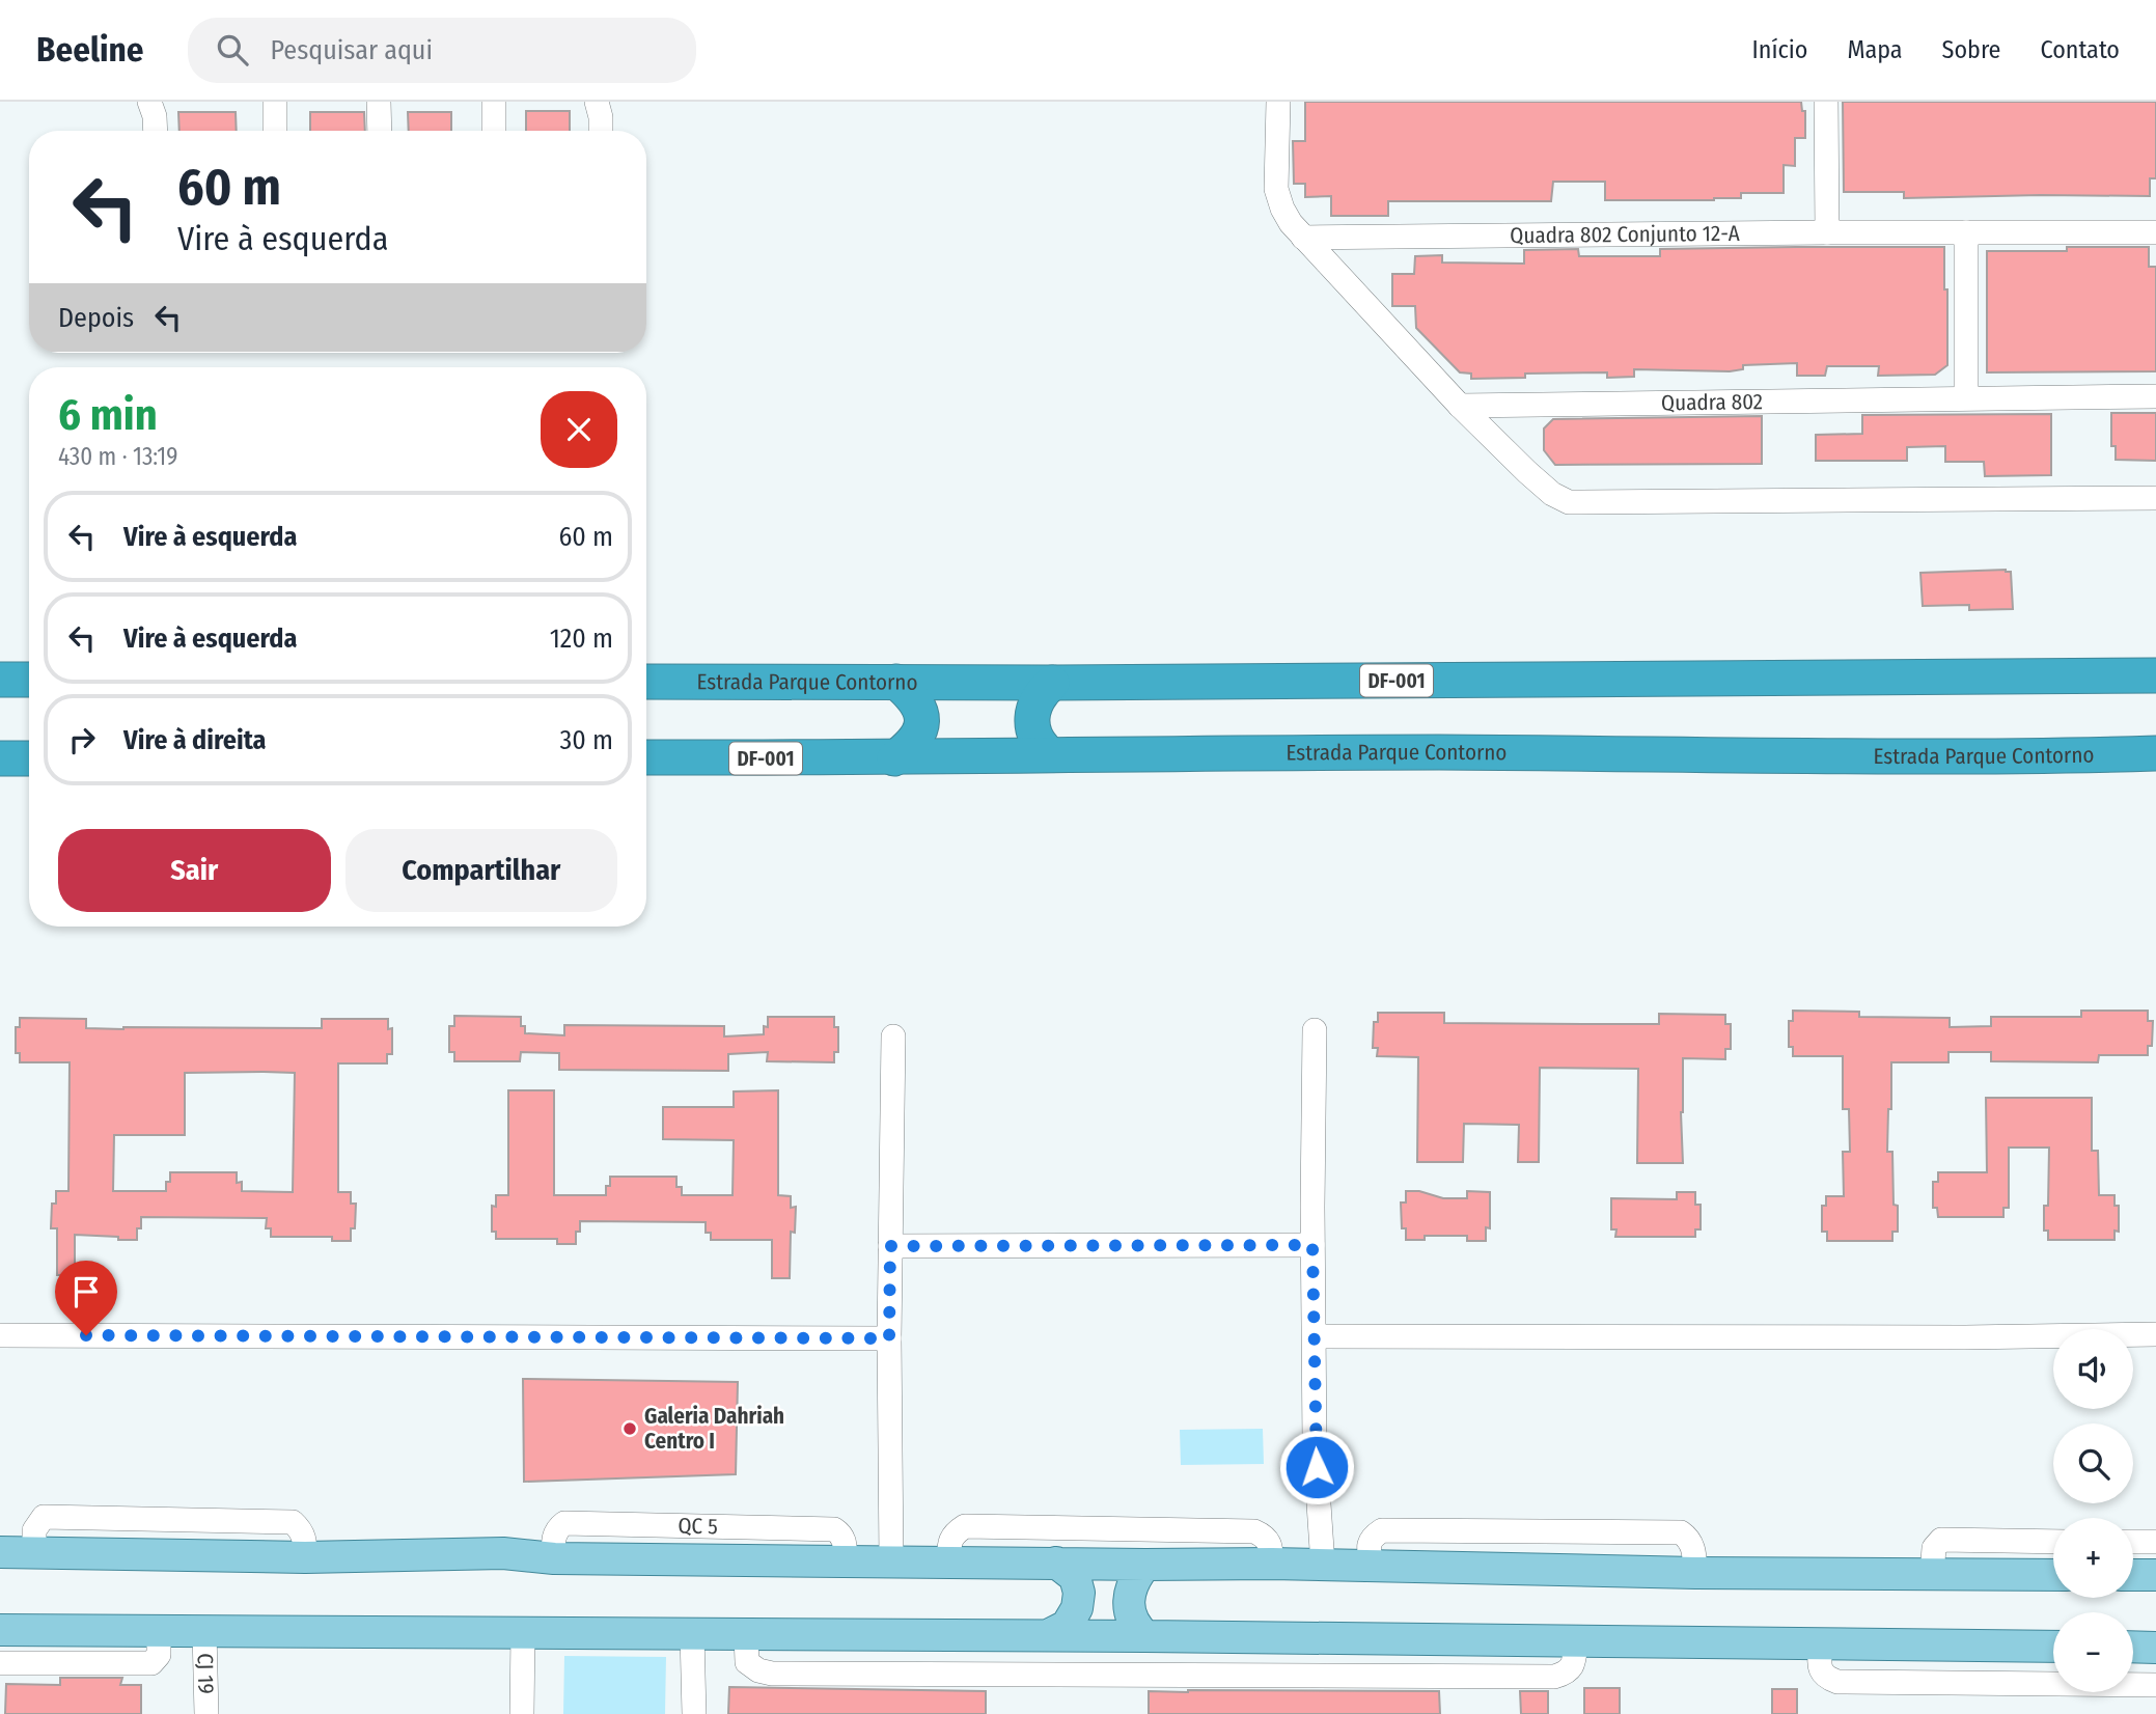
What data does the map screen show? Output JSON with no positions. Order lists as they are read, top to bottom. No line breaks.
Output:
{"streets":{"highway":["DF-001","Estrada Parque Contorno"],"street":["Quadra 802 Conjunto 12-A","Quadra 802","CJ 19"]},"places":["Galeria Dahriah Centro I"],"page":{"header":"Beeline","search":"Pesquisar aqui","nav":["Início","Mapa","Sobre","Contato"],"turn":["60 m","Vire à esquerda"],"then":"Depois","heading":["6 min","430 m · 13:19"],"list":[{"name":"Vire à esquerda","value":"60 m"},{"name":"Vire à esquerda","value":"120 m"},{"name":"Vire à direita","value":"30 m"}],"buttons":["Sair","Compartilhar"],"map_buttons":["+","−"]}}
